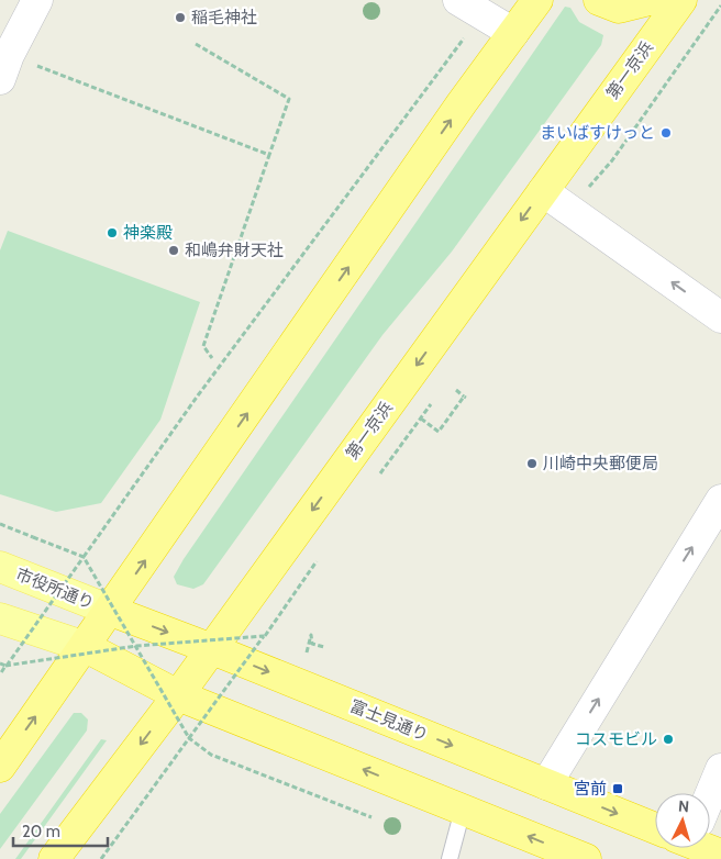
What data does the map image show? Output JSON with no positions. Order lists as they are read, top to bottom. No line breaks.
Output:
{"streets":{"highway":["第一京浜","富士見通り"],"main road":["市役所通り"]},"crossings":[["第一京浜","富士見通り"],["市役所通り","富士見通り"]],"places":{"other":["稲毛神社","まいばすけっと","神楽殿","和嶋弁財天社","川崎中央郵便局","コスモビル"],"transit":["宮前"]},"scale_bar":"20 m","north":"top"}
